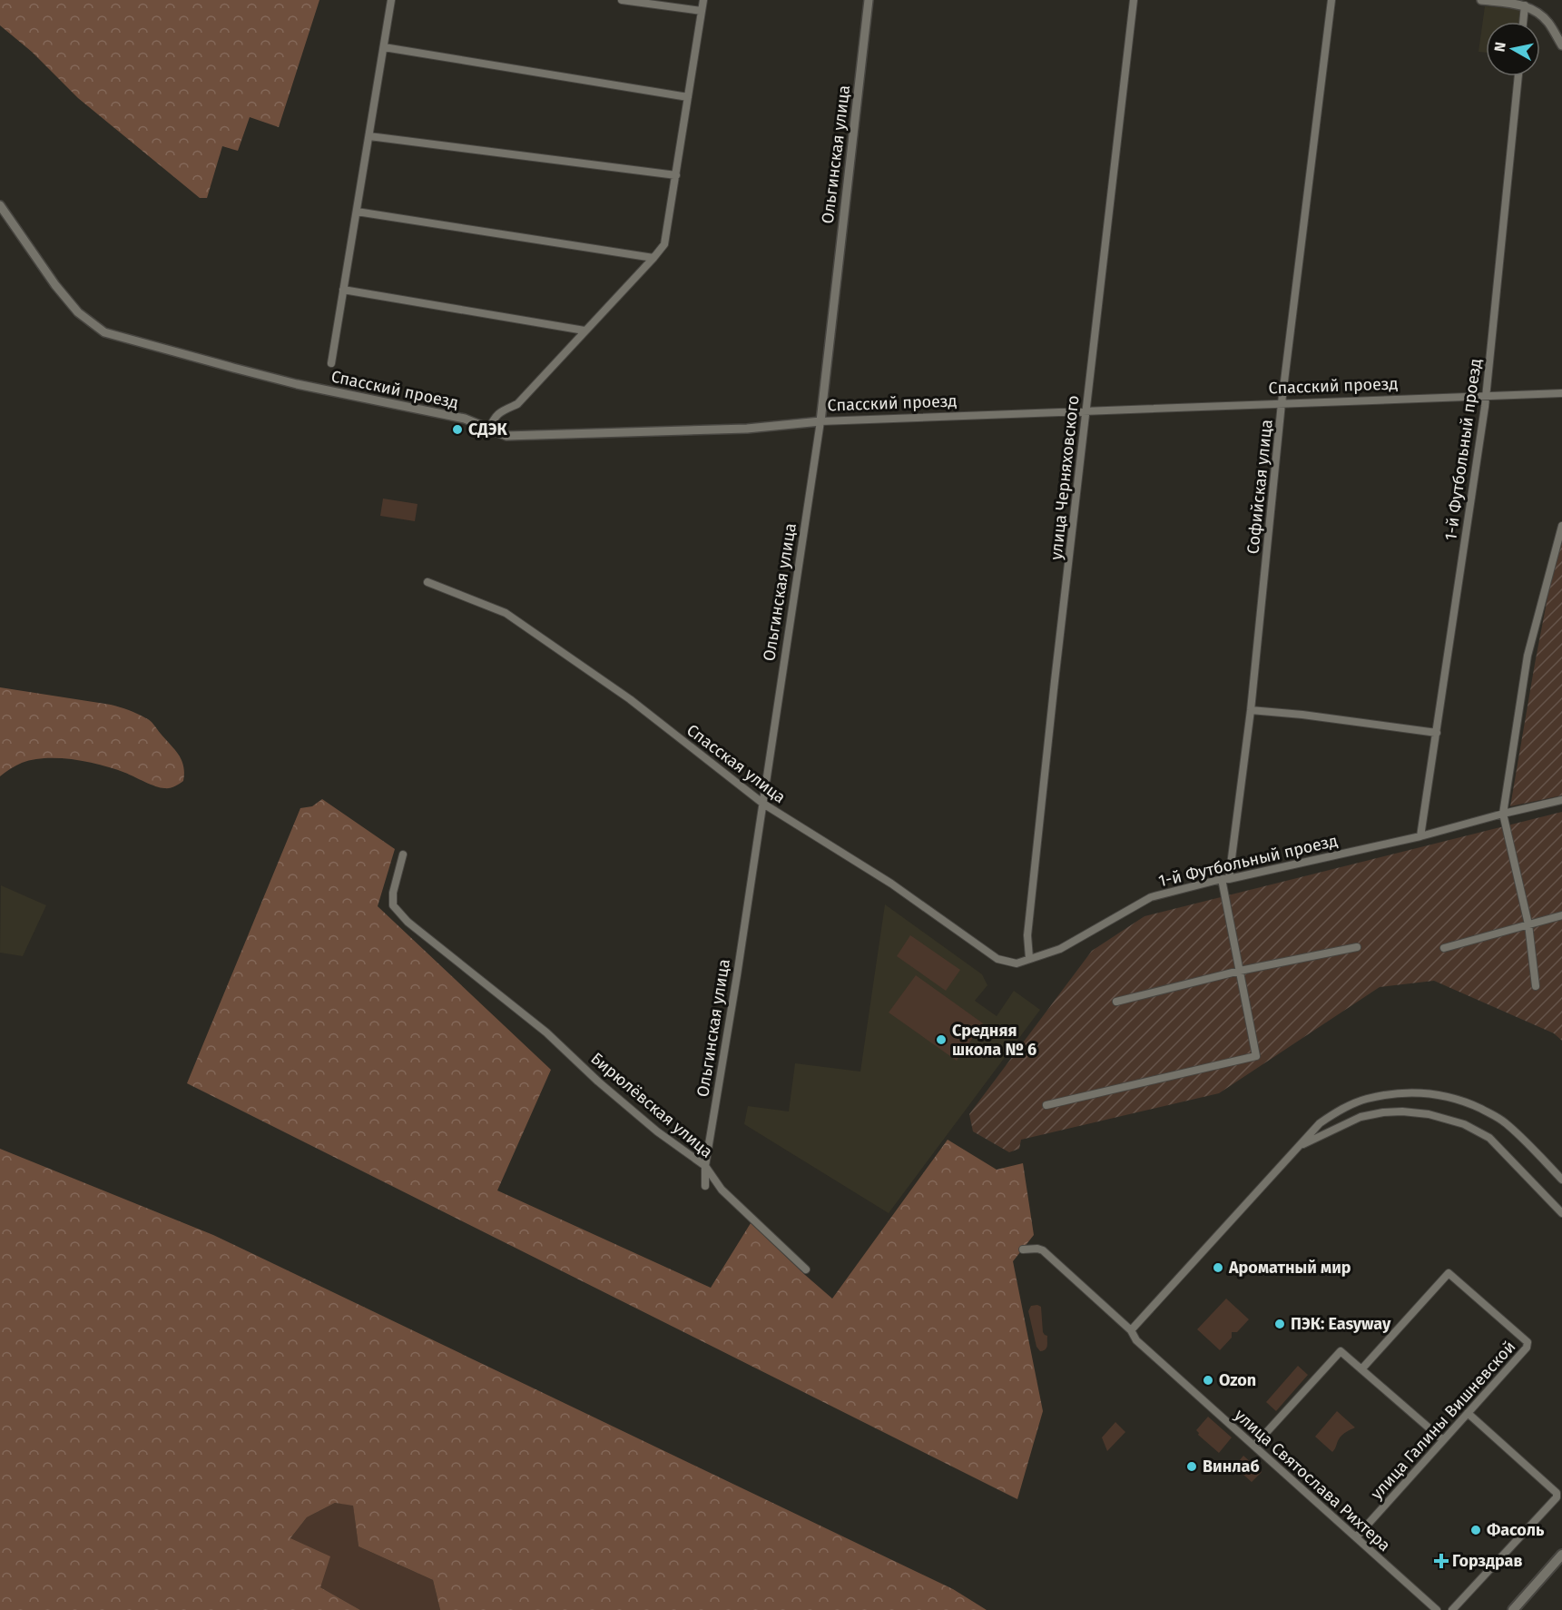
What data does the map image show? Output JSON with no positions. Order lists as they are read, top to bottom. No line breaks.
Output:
{"streets":{"street":["Ольгинская улица","Спасский проезд","1-й Футбольный проезд","улица Черняховского","Софийская улица","Спасская улица","Бирюлёвская улица","улица Галины Вишневской","улица Святослава Рихтера"]},"crossings":[["Ольгинская улица","Спасский проезд"],["Ольгинская улица","Спасская улица"],["Ольгинская улица","Бирюлёвская улица"],["Спасский проезд","1-й Футбольный проезд"],["Спасский проезд","улица Черняховского"],["Спасский проезд","Софийская улица"],["1-й Футбольный проезд","улица Черняховского"],["1-й Футбольный проезд","Софийская улица"],["1-й Футбольный проезд","Спасская улица"],["улица Черняховского","Спасская улица"],["улица Галины Вишневской","улица Святослава Рихтера"]],"places":{"other":["СДЭК","Средняя школа № 6","Ароматный мир","ПЭК: Easyway","Ozon","Винлаб","Фасоль"],"health":["Горздрав"]},"north":"left"}
